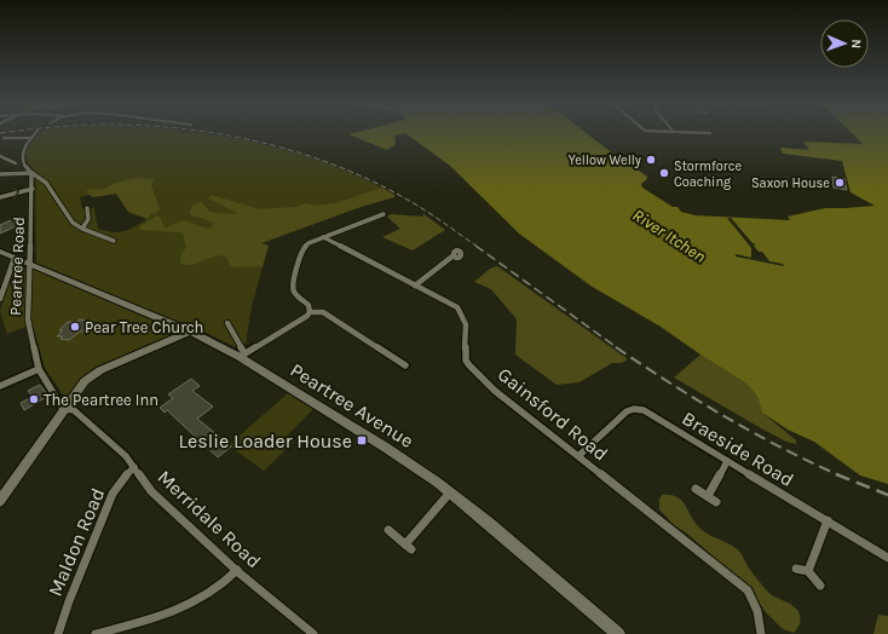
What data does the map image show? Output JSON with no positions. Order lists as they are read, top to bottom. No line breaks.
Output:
{"streets":{"street":["Peartree Road","Peartree Avenue","Gainsford Road","Braeside Road","Merridale Road","Maldon Road"]},"crossings":[["Peartree Road","Peartree Avenue"],["Peartree Road","Merridale Road"],["Gainsford Road","Braeside Road"],["Merridale Road","Maldon Road"]],"water":["River Itchen"],"places":{"other":["Yellow Welly","Stormforce Coaching","Saxon House","Pear Tree Church","The Peartree Inn"],"transit":["Leslie Loader House"]},"north":"right"}
